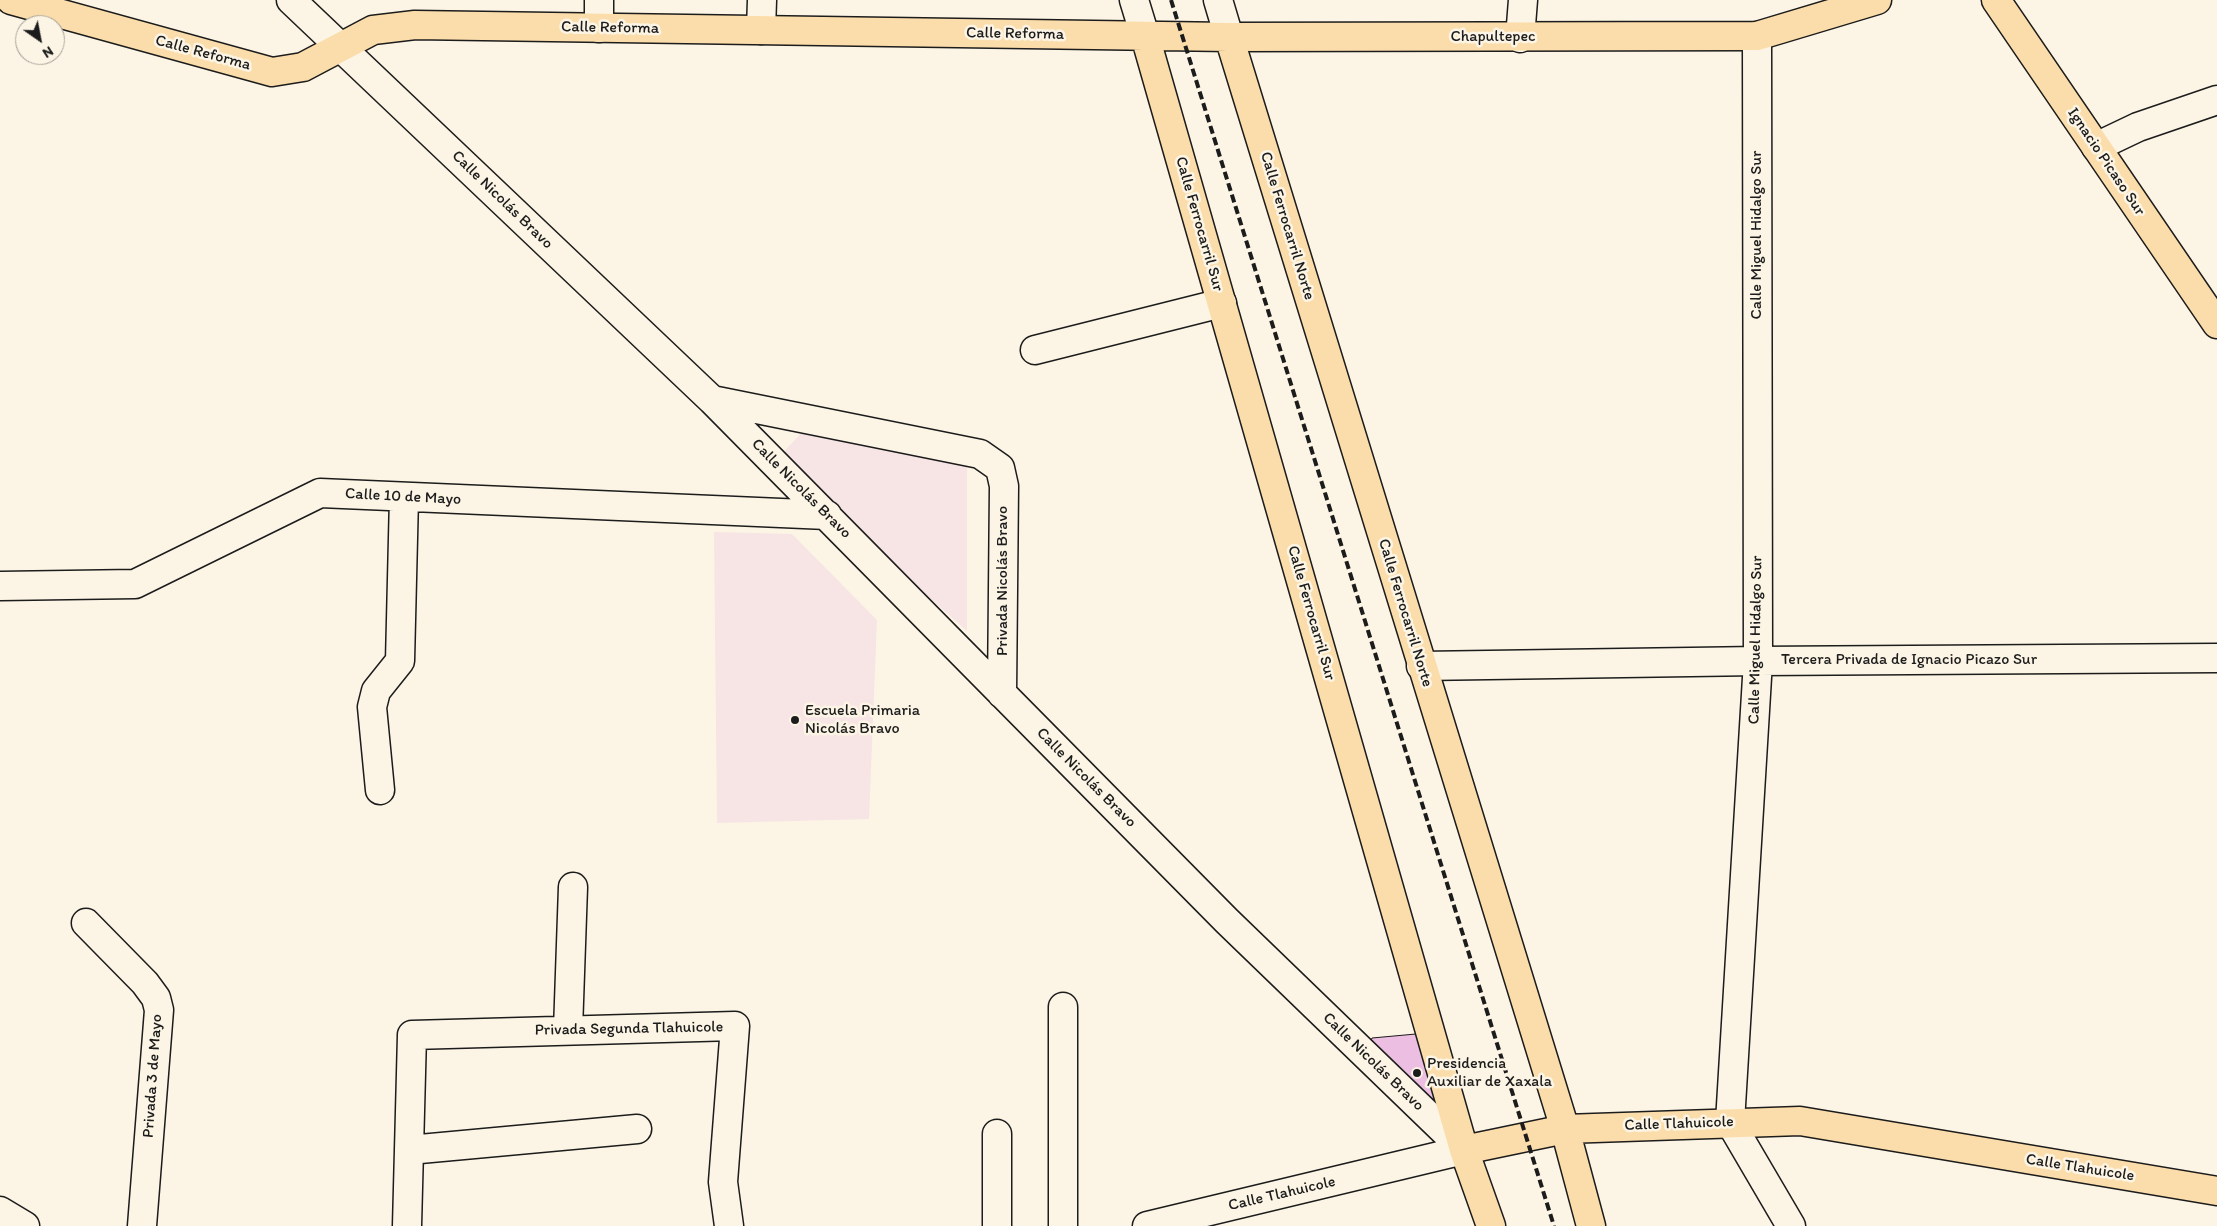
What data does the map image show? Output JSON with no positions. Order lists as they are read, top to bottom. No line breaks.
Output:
{"streets":{"main road":["Calle Reforma","Chapultepec","Ignacio Picaso Sur","Calle Ferrocarril Sur","Calle Ferrocarril Norte","Calle Tlahuicole"],"street":["Calle Nicolás Bravo","Calle Miguel Hidalgo Sur","Calle 10 de Mayo","Privada Nicolás Bravo","Tercera Privada de Ignacio Picazo Sur","Privada Segunda Tlahuicole","Privada 3 de Mayo"]},"crossings":[["Calle Reforma","Chapultepec"],["Calle Reforma","Calle Nicolás Bravo"],["Calle Reforma","Calle Ferrocarril Sur"],["Calle Reforma","Calle Ferrocarril Norte"],["Chapultepec","Calle Ferrocarril Norte"],["Chapultepec","Calle Miguel Hidalgo Sur"],["Calle Nicolás Bravo","Calle Ferrocarril Sur"],["Calle Nicolás Bravo","Calle 10 de Mayo"],["Calle Nicolás Bravo","Privada Nicolás Bravo"],["Calle Nicolás Bravo","Calle Tlahuicole"],["Calle Ferrocarril Sur","Calle Tlahuicole"],["Calle Ferrocarril Norte","Tercera Privada de Ignacio Picazo Sur"],["Calle Ferrocarril Norte","Calle Tlahuicole"],["Calle Miguel Hidalgo Sur","Tercera Privada de Ignacio Picazo Sur"],["Calle Miguel Hidalgo Sur","Calle Tlahuicole"]],"places":["Escuela Primaria Nicolás Bravo","Presidencia Auxiliar de Xaxala"],"north":"bottom right"}
